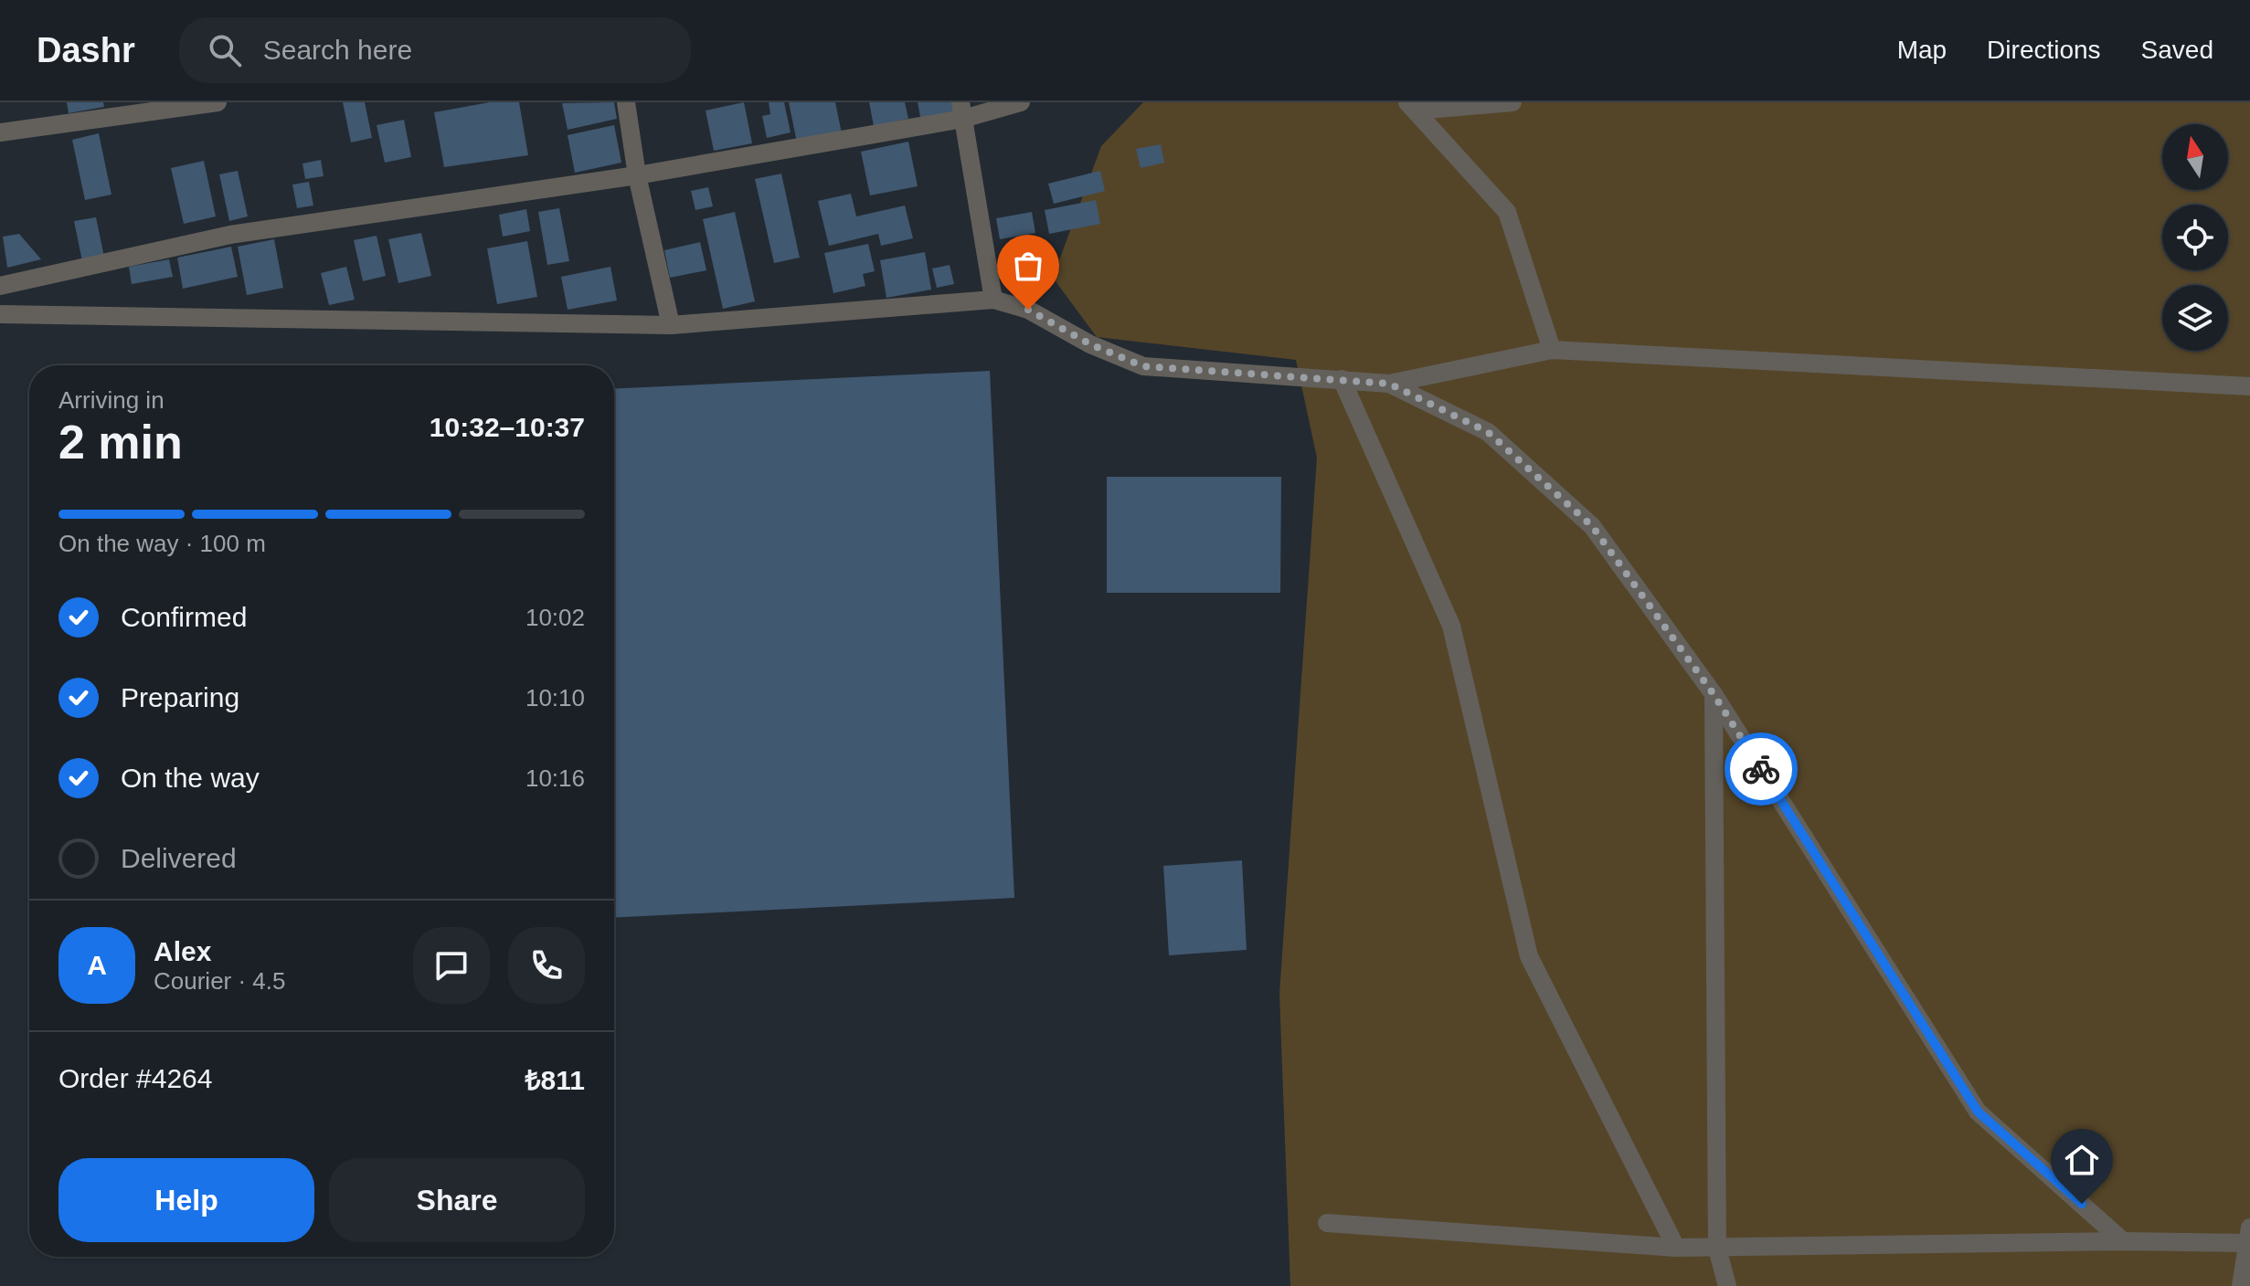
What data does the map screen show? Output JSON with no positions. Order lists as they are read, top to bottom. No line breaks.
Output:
{"north":"top","page":{"header":"Dashr","search":"Search here","nav":["Map","Directions","Saved"],"heading":["2 min","Arriving in","10:32–10:37"],"panel":["Alex","Courier · 4.5","Order #4264","₺811"],"bar":"On the way · 100 m","list":[["Confirmed","10:02"],["Preparing","10:10"],["On the way","10:16"],"Delivered"],"round":"A","buttons":["Help","Share"]}}
